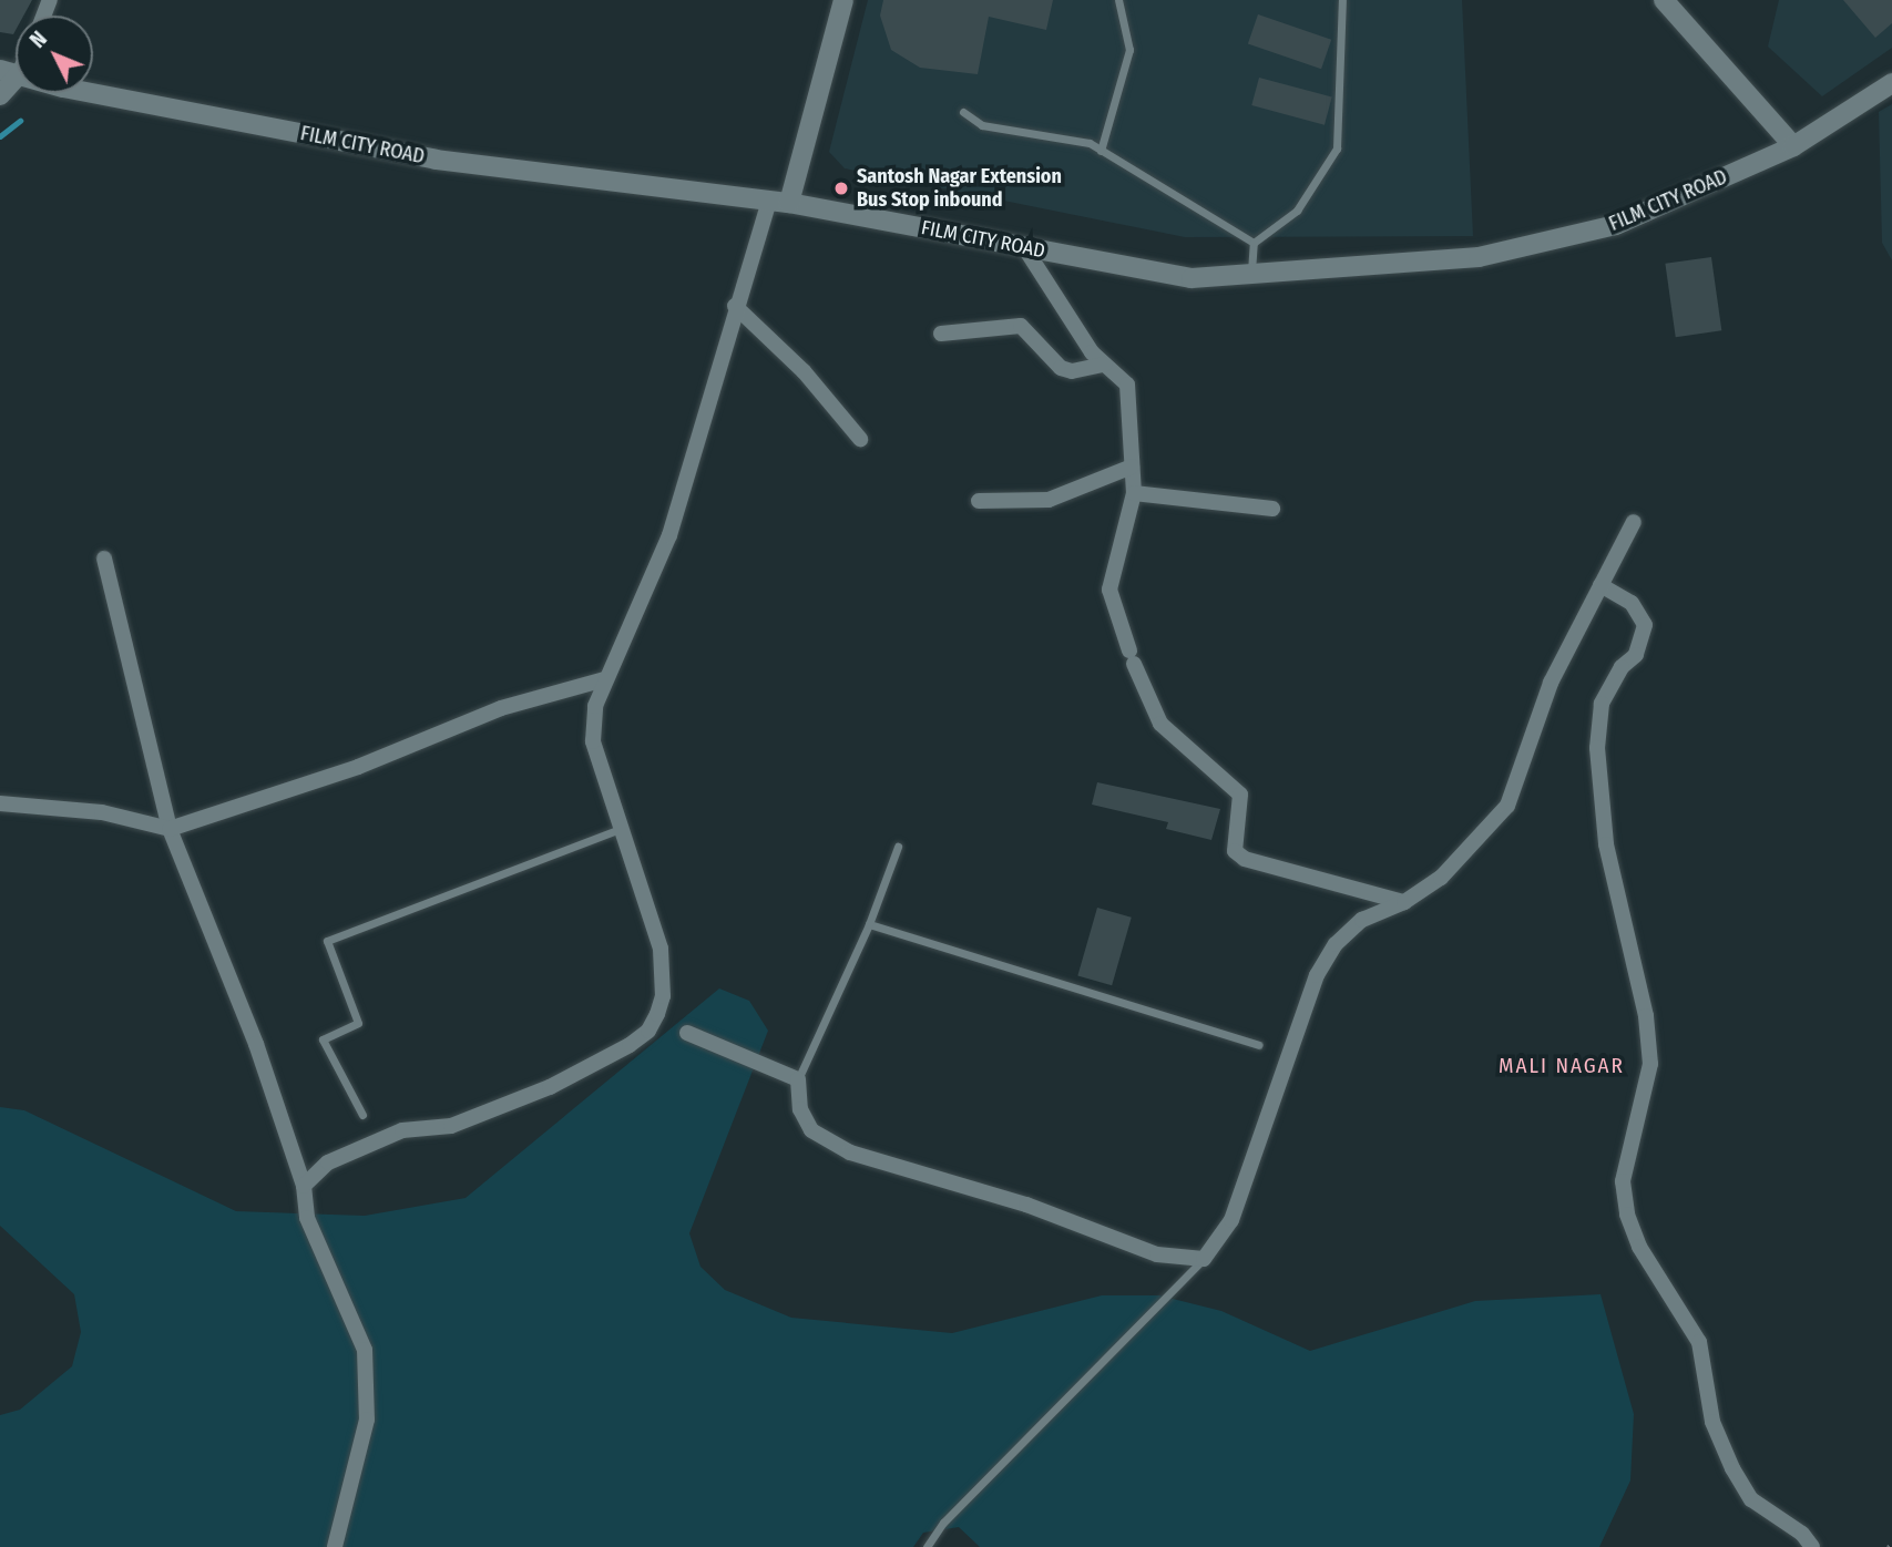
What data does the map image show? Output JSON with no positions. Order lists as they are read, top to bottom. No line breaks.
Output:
{"streets":{"street":["FILM CITY ROAD"]},"districts":["MALI NAGAR"],"places":["Santosh Nagar Extension Bus Stop inbound"],"north":"top left"}
